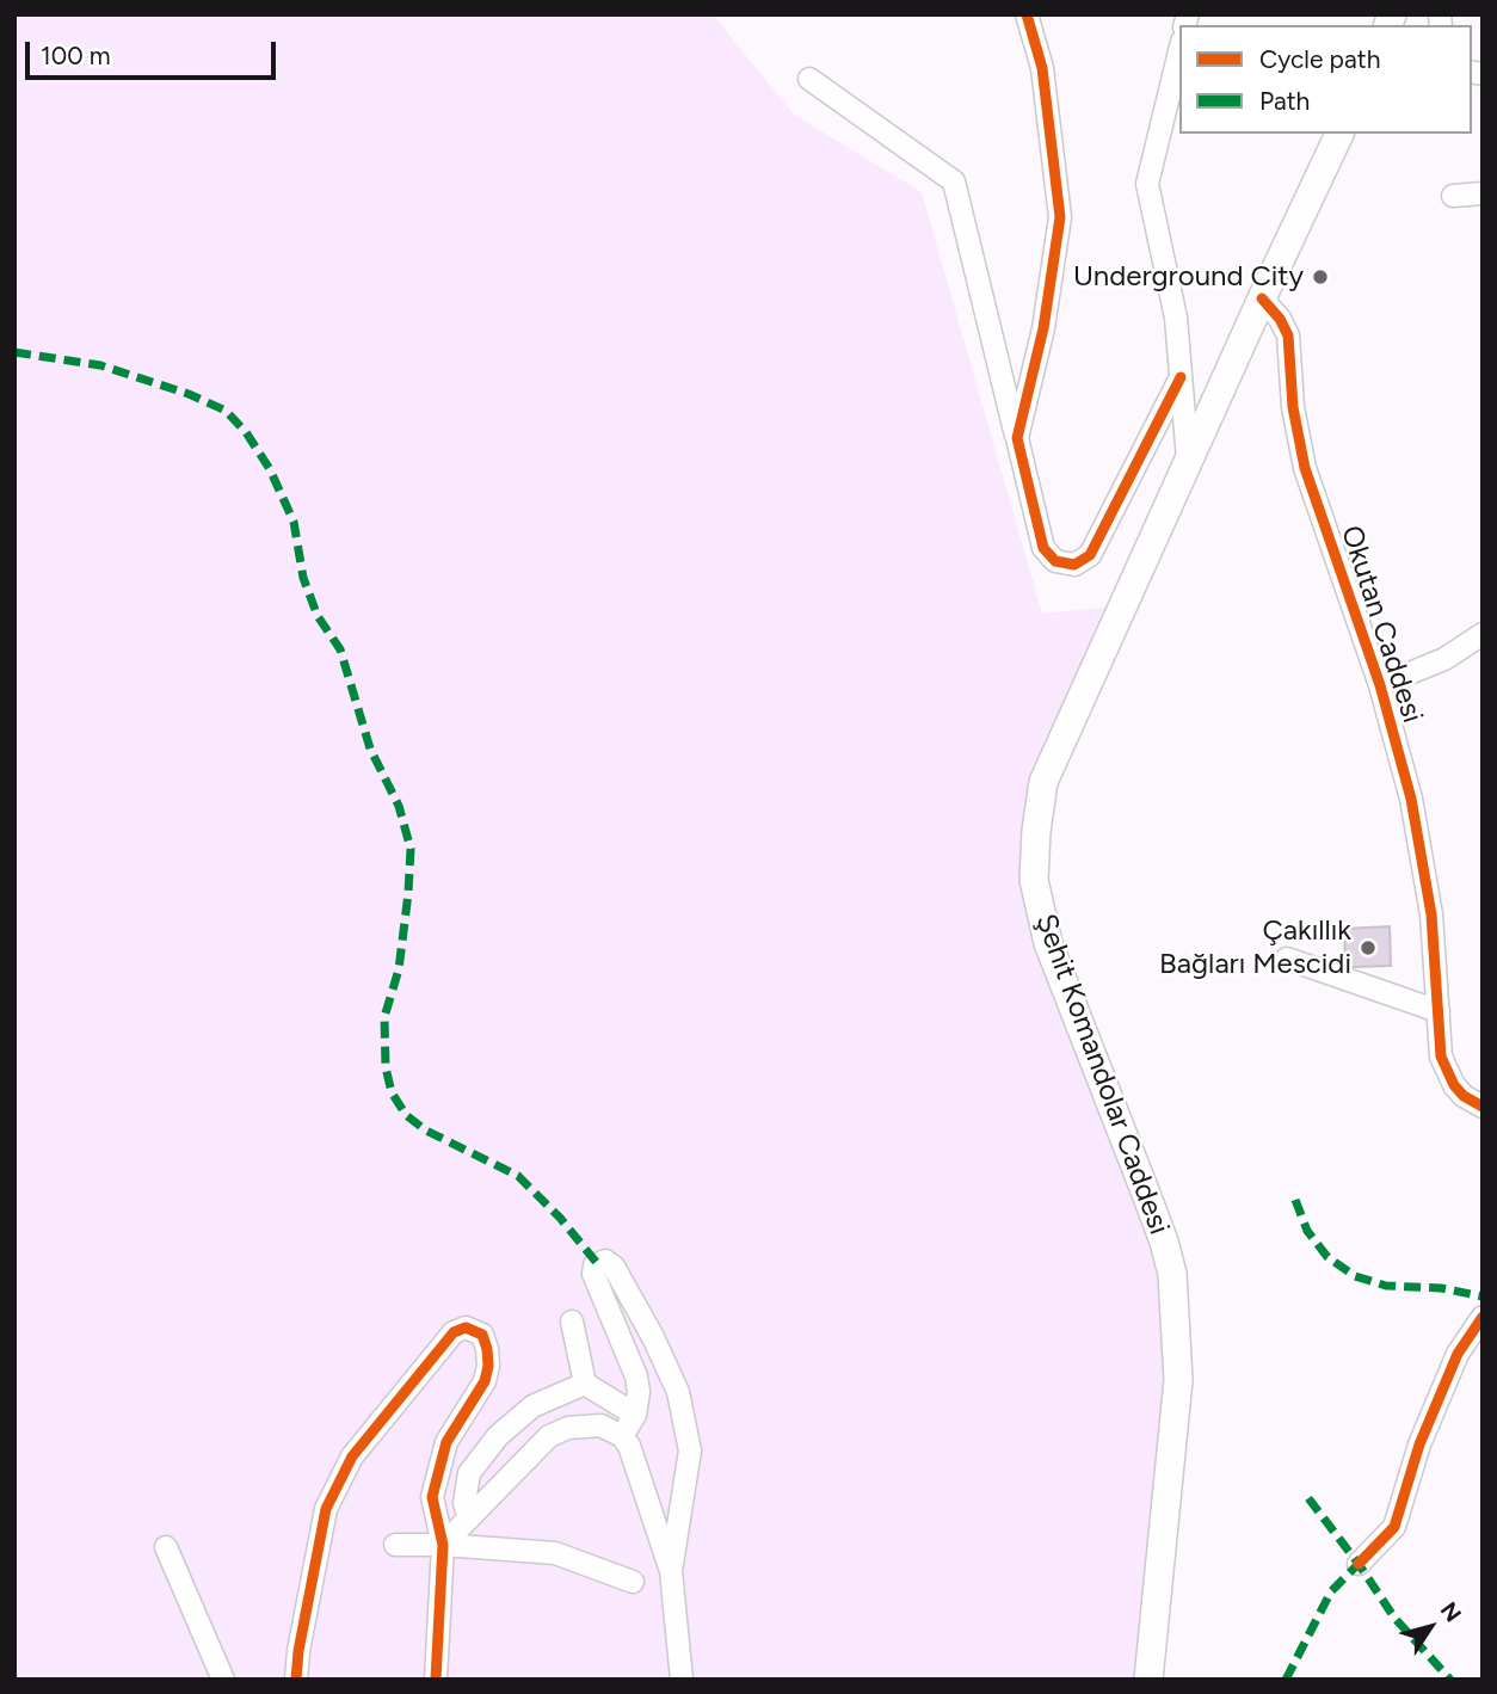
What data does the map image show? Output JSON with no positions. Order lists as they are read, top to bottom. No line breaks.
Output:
{"streets":{"main road":["Şehit Komandolar Caddesi"],"street":["Okutan Caddesi"]},"crossings":[["Okutan Caddesi","Şehit Komandolar Caddesi"]],"places":["Underground City","Çakıllık Bağları Mescidi"],"legend":["Cycle path","Path"],"scale_bar":"100 m","north":"top right"}
